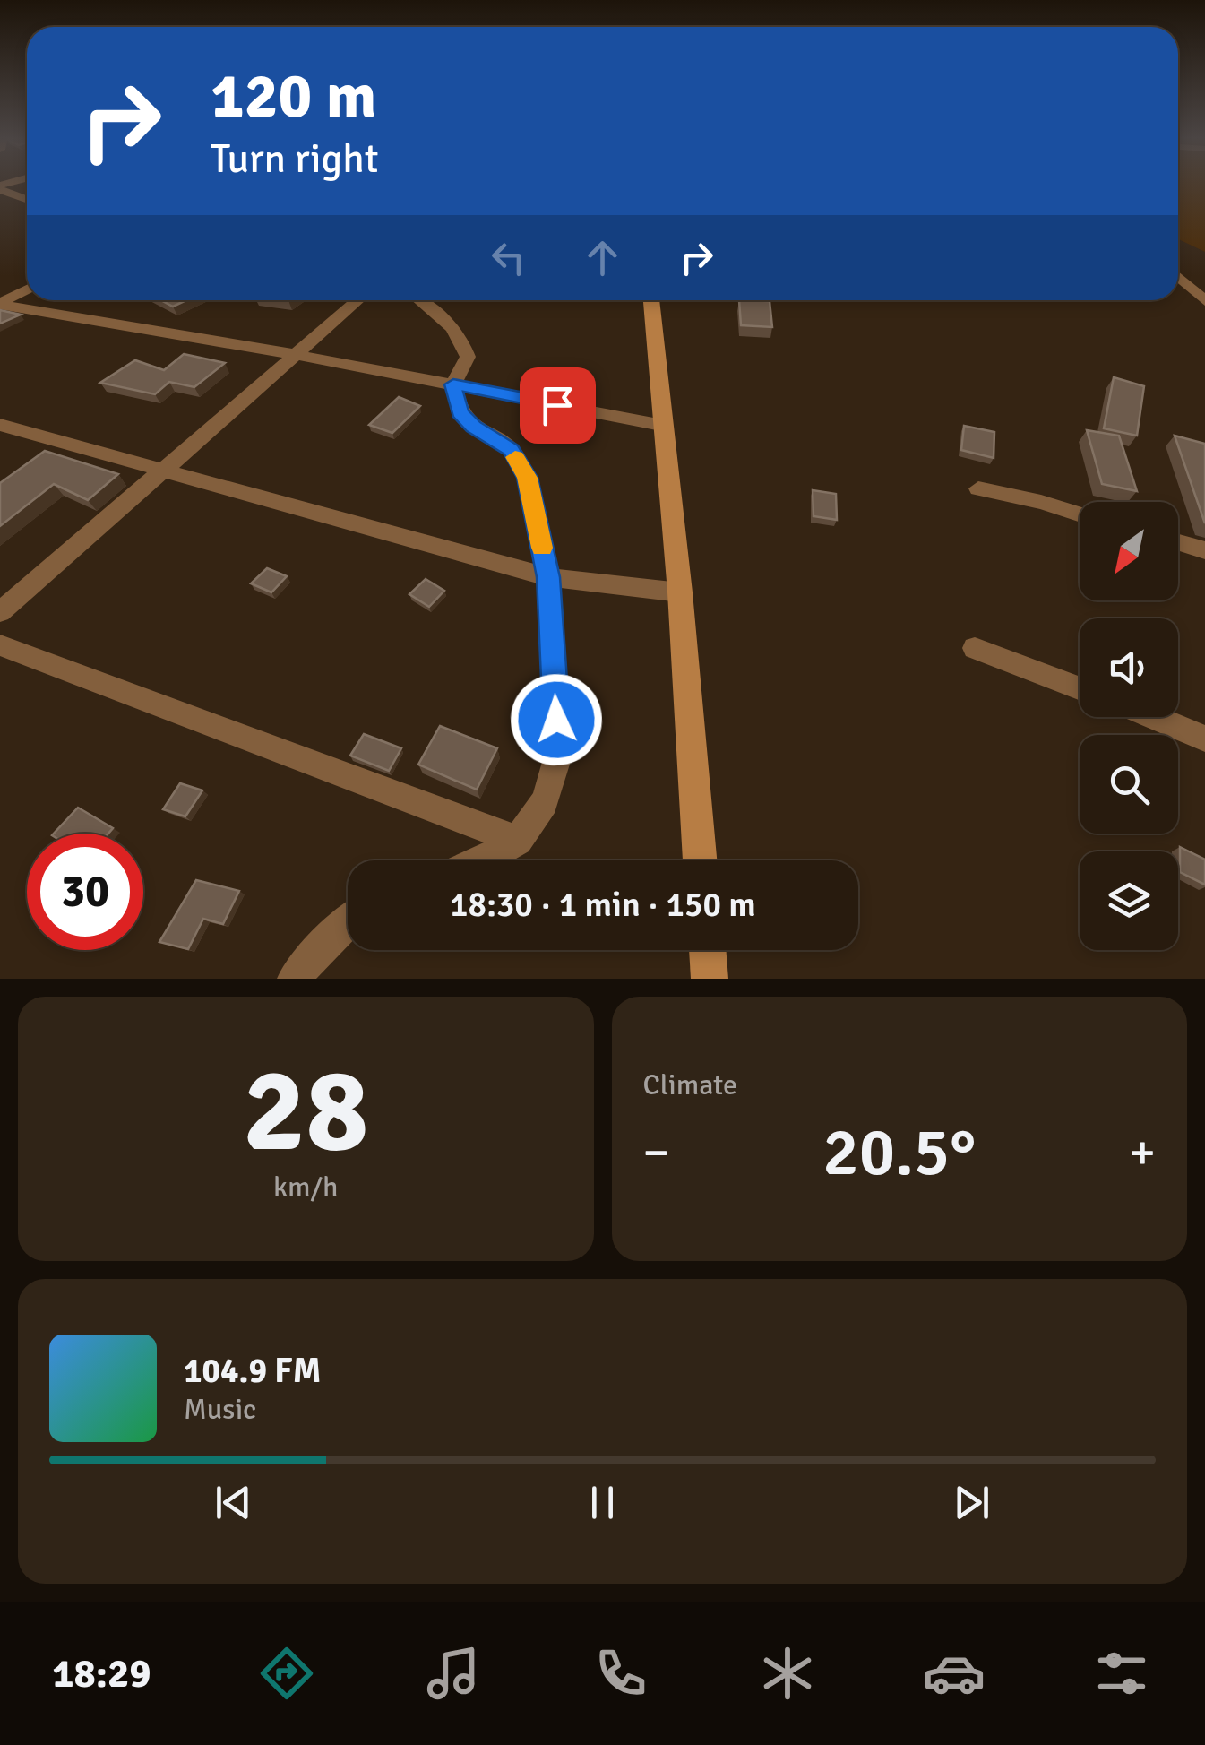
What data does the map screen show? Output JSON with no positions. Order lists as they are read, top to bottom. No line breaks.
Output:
{"north":"bottom left","page":{"turn":["120 m","Turn right"],"limit":"30","trip":"18:30 · 1 min · 150 m","tile":[["28","km/h"],"Climate"],"heat":["−","20.5°","+"],"song":["104.9 FM","Music"],"tabs":"18:29"}}
